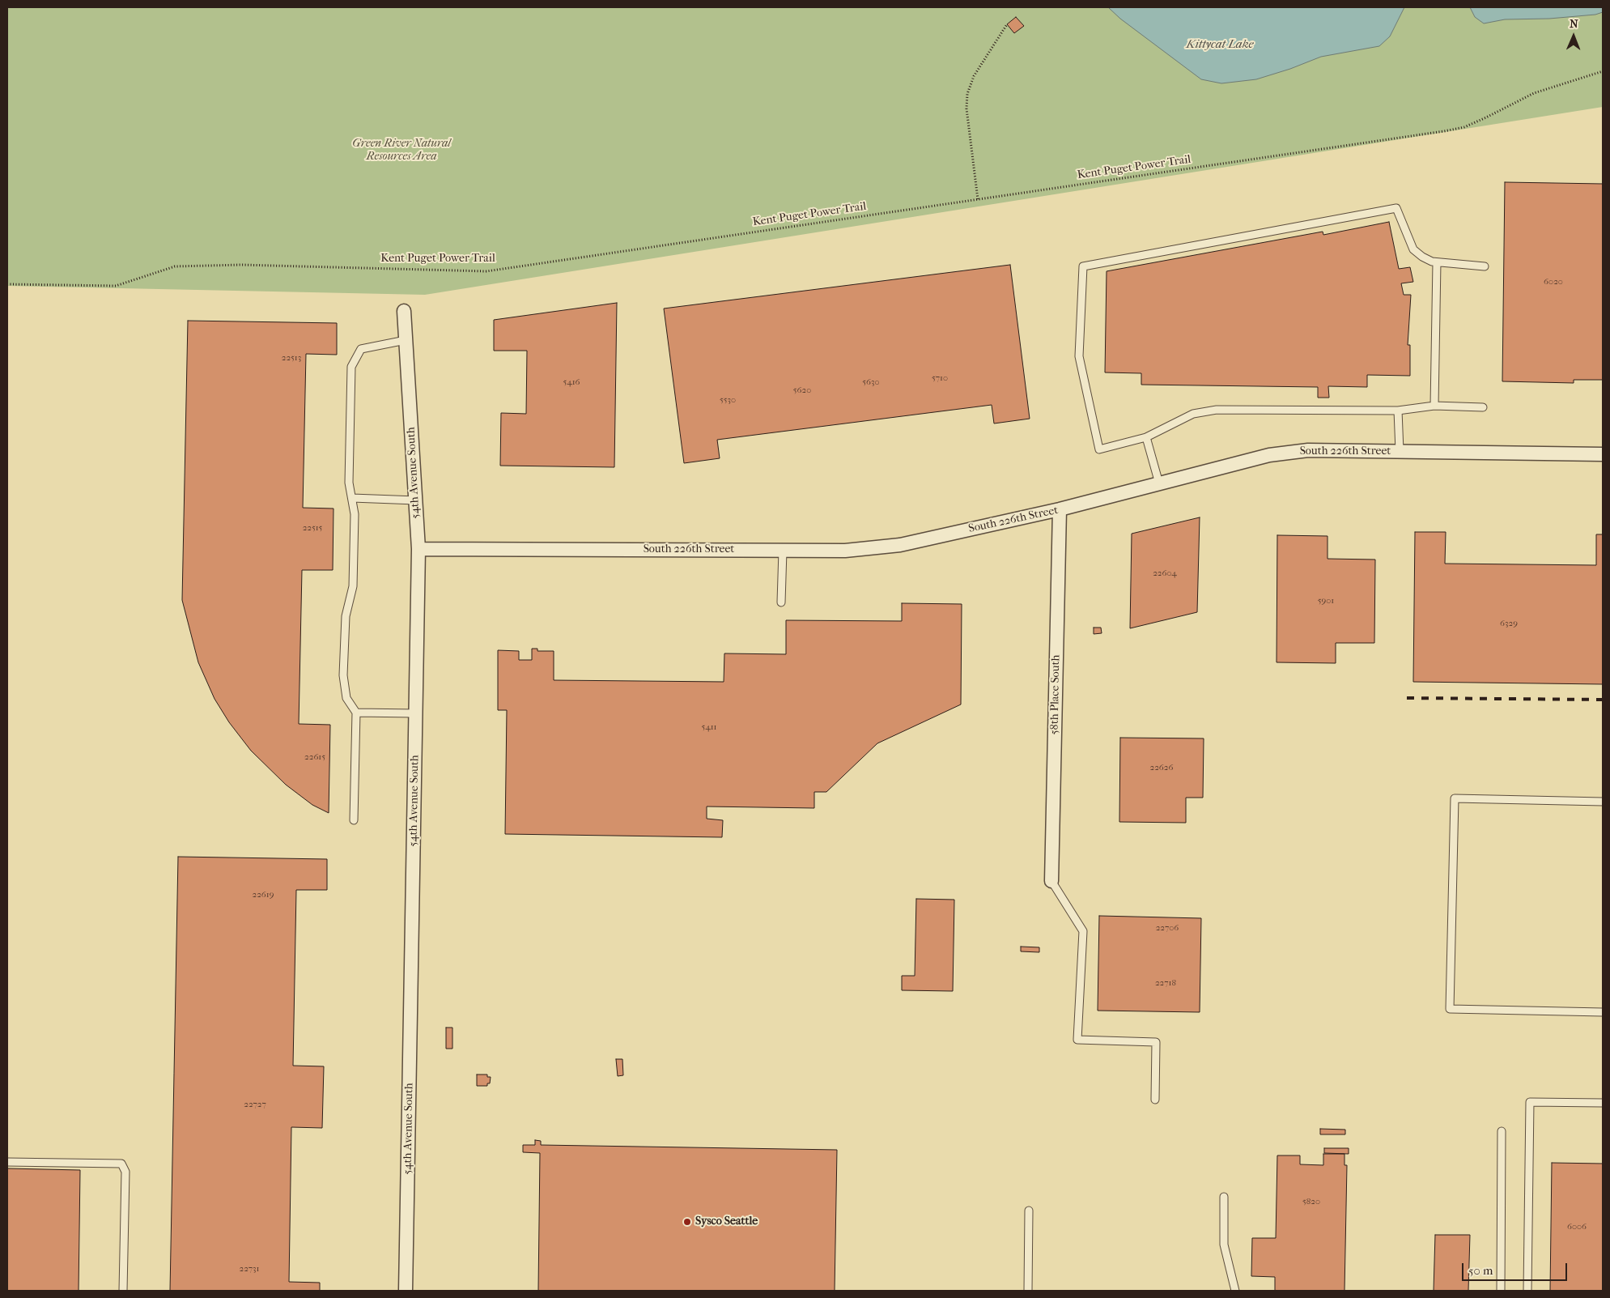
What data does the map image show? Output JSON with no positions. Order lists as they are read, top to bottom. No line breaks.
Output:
{"streets":{"street":["South 226th Street","54th Avenue South","58th Place South"],"path":["Kent Puget Power Trail"]},"crossings":[["South 226th Street","54th Avenue South"],["South 226th Street","58th Place South"]],"water":["Kittycat Lake"],"parks":["Green River Natural Resources Area"],"places":["Sysco Seattle"],"house_numbers":["6020","22513","5710","5416","5630","5620","5530","22515","22604","5901","6329","5411","22615","22626","22619","22706","22718","22727","5820","6006","22731"],"scale_bar":"50 m","north":"top"}
